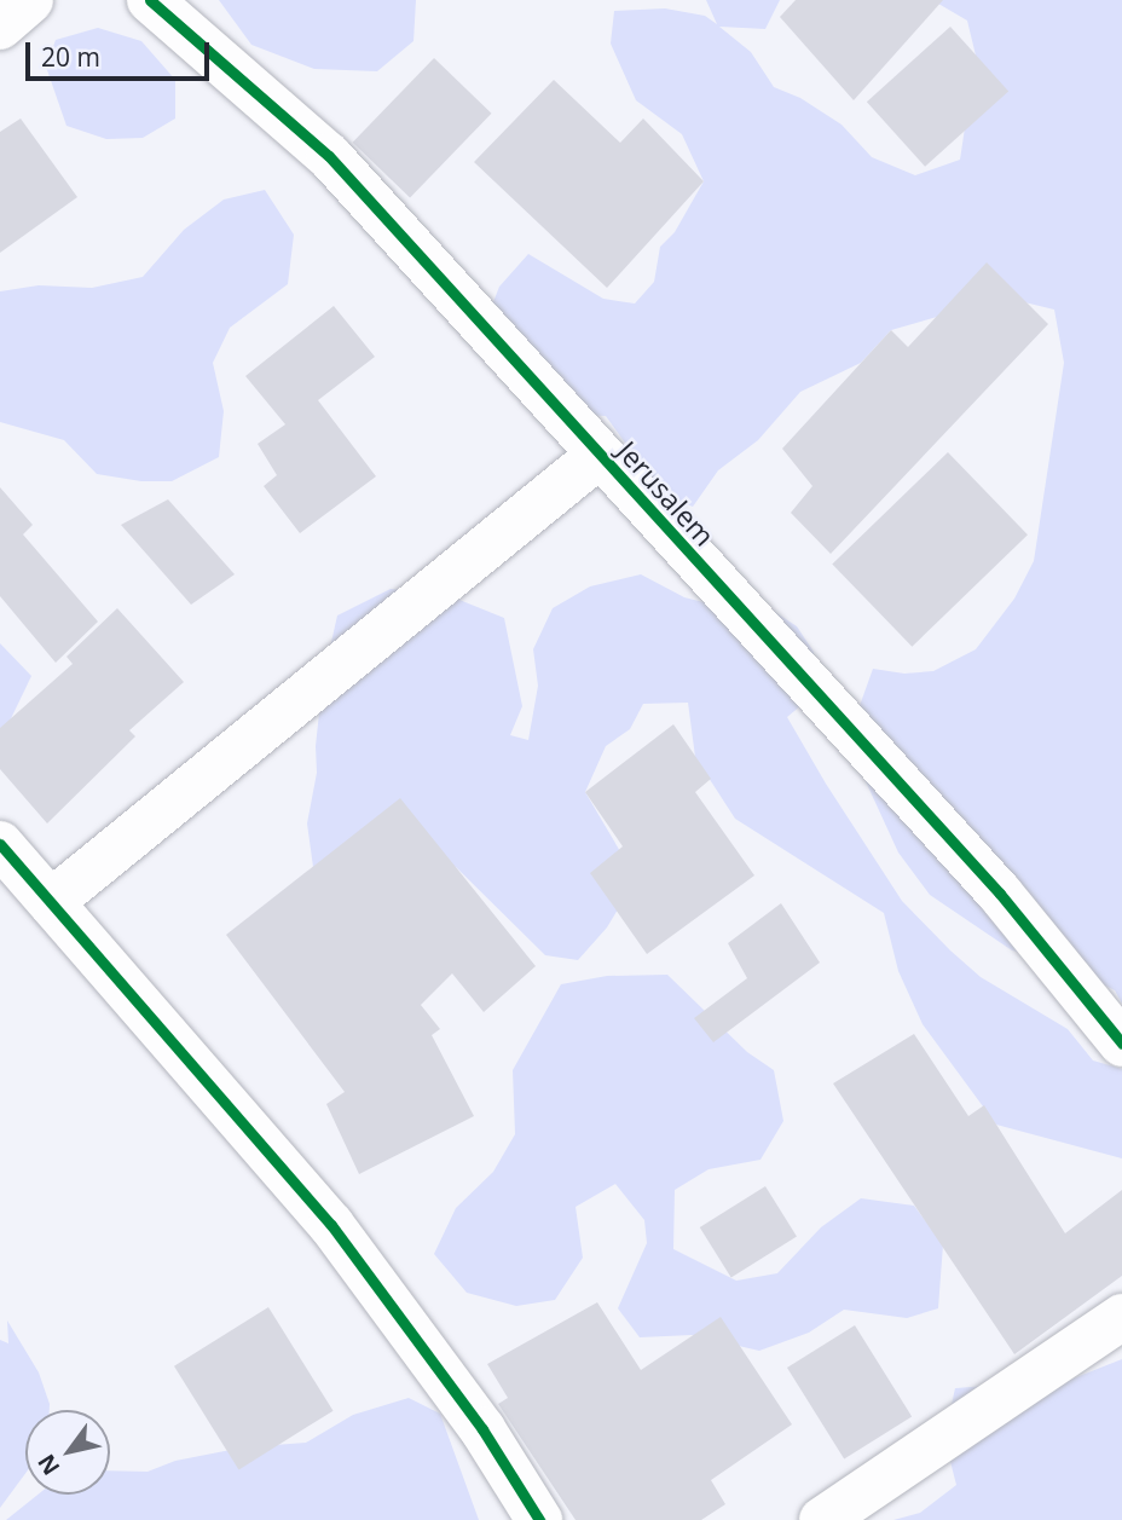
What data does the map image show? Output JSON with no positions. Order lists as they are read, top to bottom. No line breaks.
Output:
{"streets":{"street":["Jerusalem"]},"scale_bar":"20 m","north":"bottom left"}
